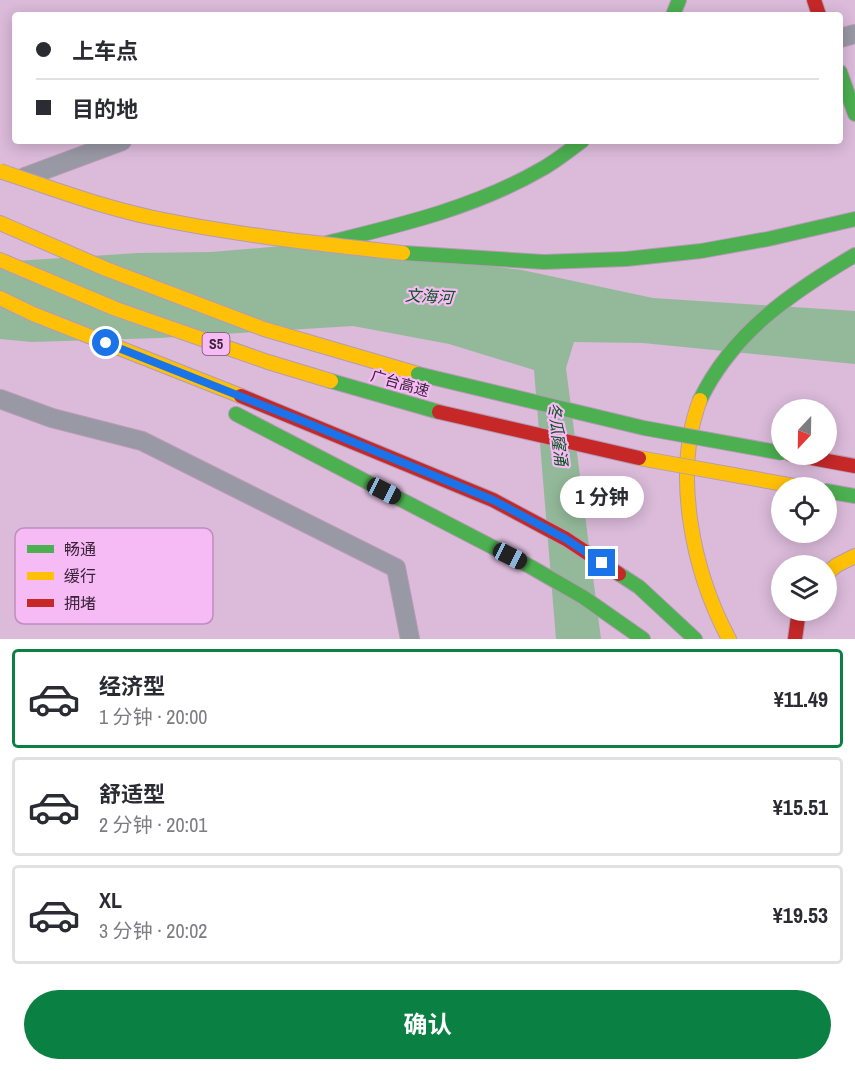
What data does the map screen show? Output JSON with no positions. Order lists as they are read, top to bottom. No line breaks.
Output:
{"streets":{"highway":["S5","广台高速"]},"water":["文海河","冬瓜窿涌"],"legend":["畅通","缓行","拥堵"],"north":"bottom","page":{"banner":["上车点","目的地"],"bubble":"1 分钟","list":[{"name":"经济型","note":"1 分钟 · 20:00","value":"¥11.49"},{"name":"舒适型","note":"2 分钟 · 20:01","value":"¥15.51"},{"name":"XL","note":"3 分钟 · 20:02","value":"¥19.53"}],"buttons":"确认"}}
